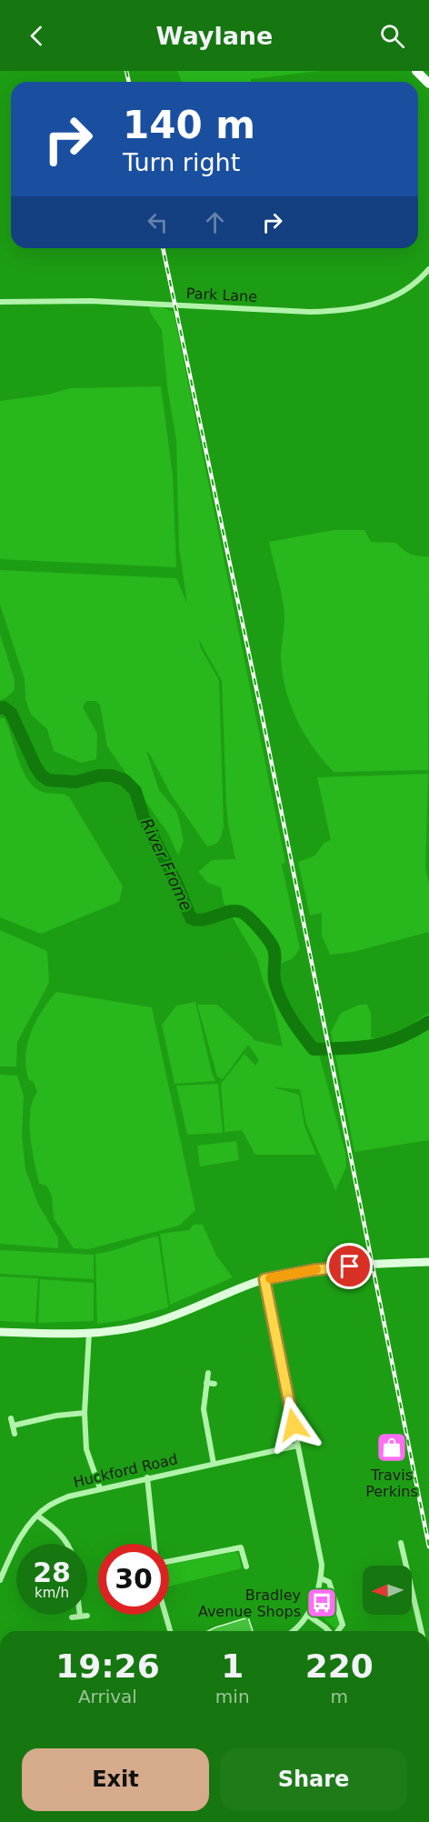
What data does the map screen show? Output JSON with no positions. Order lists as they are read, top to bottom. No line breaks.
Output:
{"streets":{"street":["Park Lane","Huckford Road"]},"water":["River Frome"],"places":{"shop":["Travis Perkins"],"bus stop":["Bradley Avenue Shops"]},"north":"left","page":{"header":"Waylane","turn":["140 m","Turn right"],"speed":"28 km/h","limit":"30","eta":["19:26","Arrival","1","min","220","m"],"buttons":["Exit","Share"]}}
